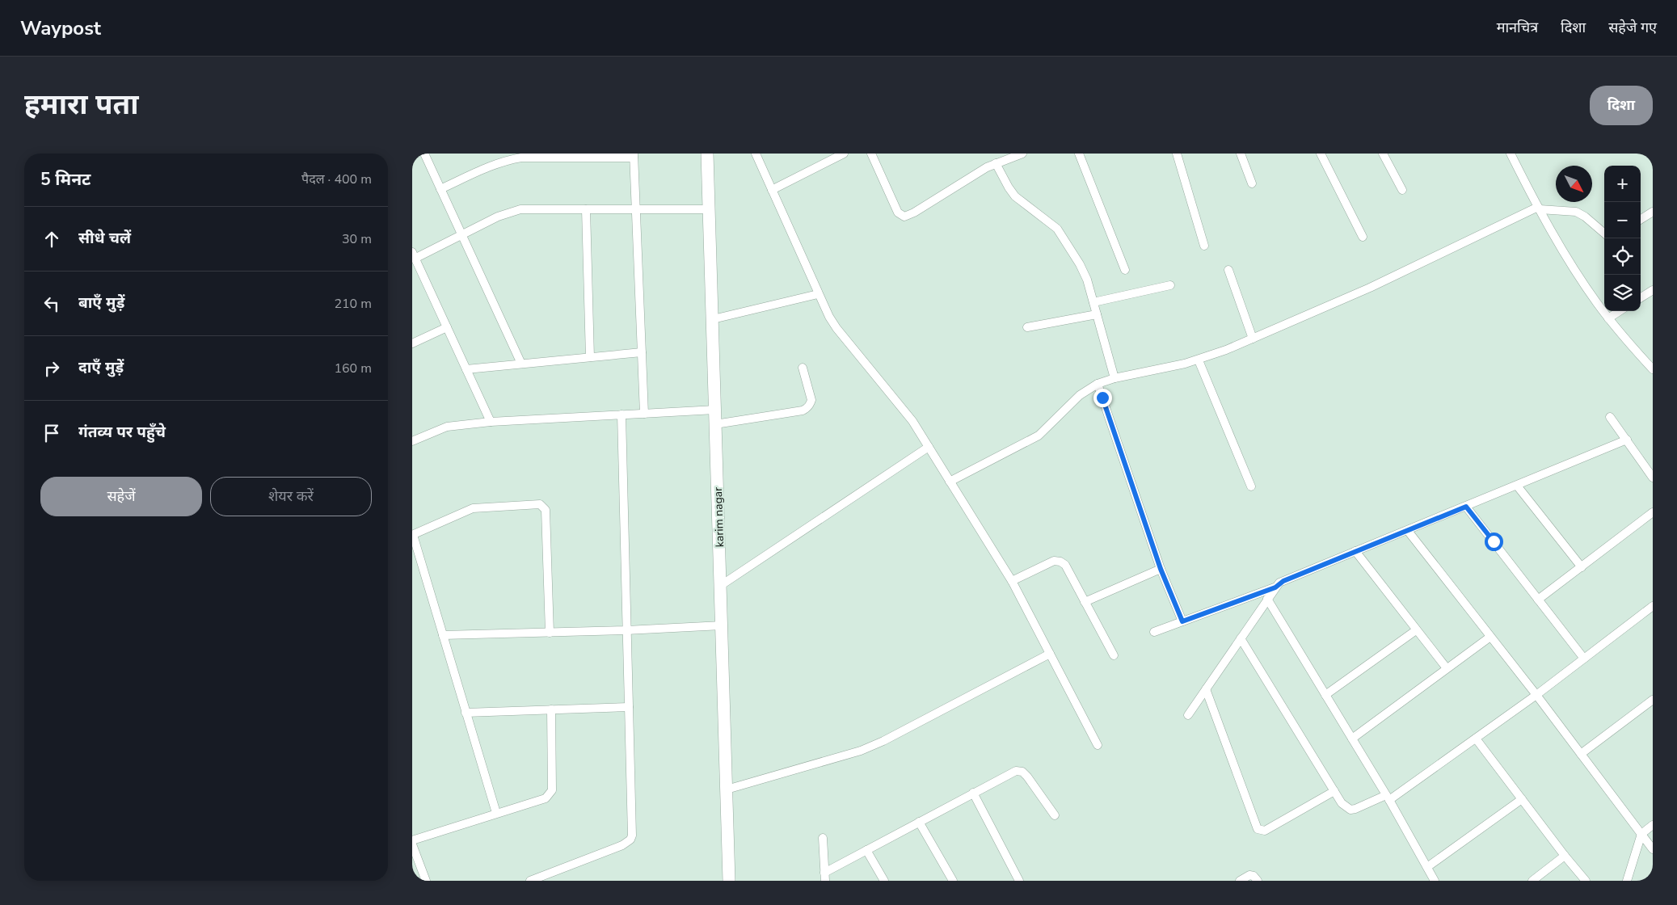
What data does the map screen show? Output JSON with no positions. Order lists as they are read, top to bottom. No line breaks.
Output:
{"streets":{"street":["karim nagar"]},"north":"bottom right","page":{"header":"Waypost","nav":["मानचित्र","दिशा","सहेजे गए"],"title":"हमारा पता","buttons":["दिशा",["सहेजें","शेयर करें"]],"heading":["5 मिनट","पैदल · 400 m"],"map_buttons":["+","−"],"list":[["सीधे चलें","30 m"],["बाएँ मुड़ें","210 m"],["दाएँ मुड़ें","160 m"],"गंतव्य पर पहुँचे"]}}
